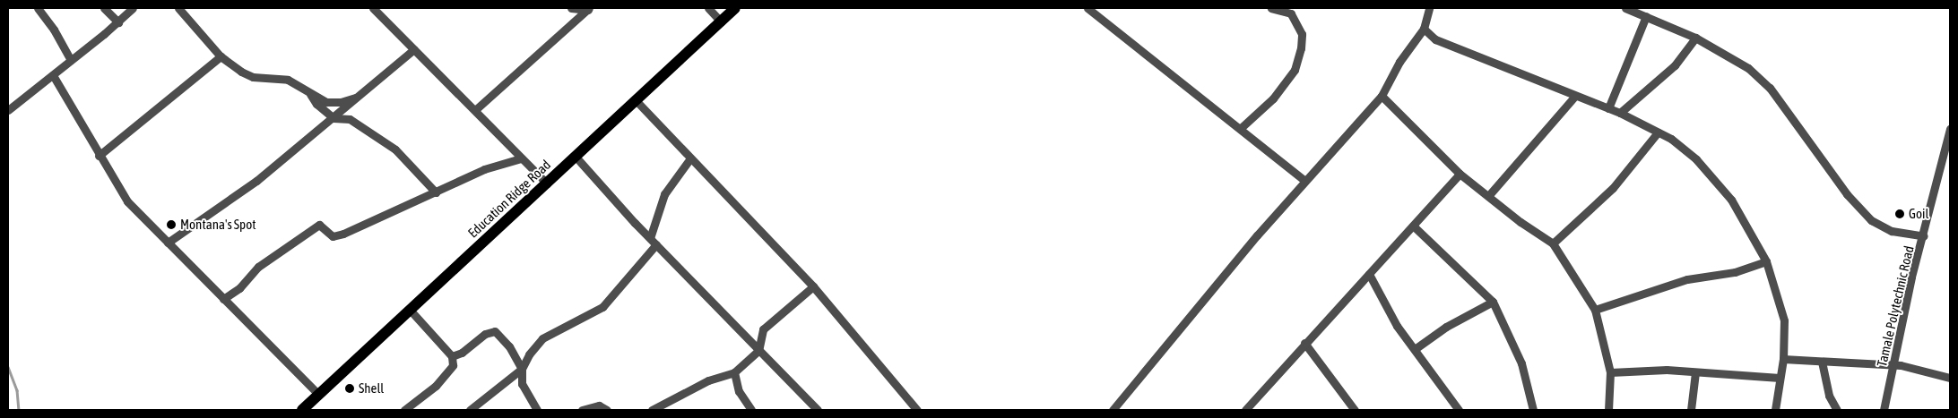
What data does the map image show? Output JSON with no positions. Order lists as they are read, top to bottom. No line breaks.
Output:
{"streets":{"main road":["Education Ridge Road"],"street":["Tamale Polytechnic Road"]},"places":["Goil","Montana's Spot","Shell"]}
